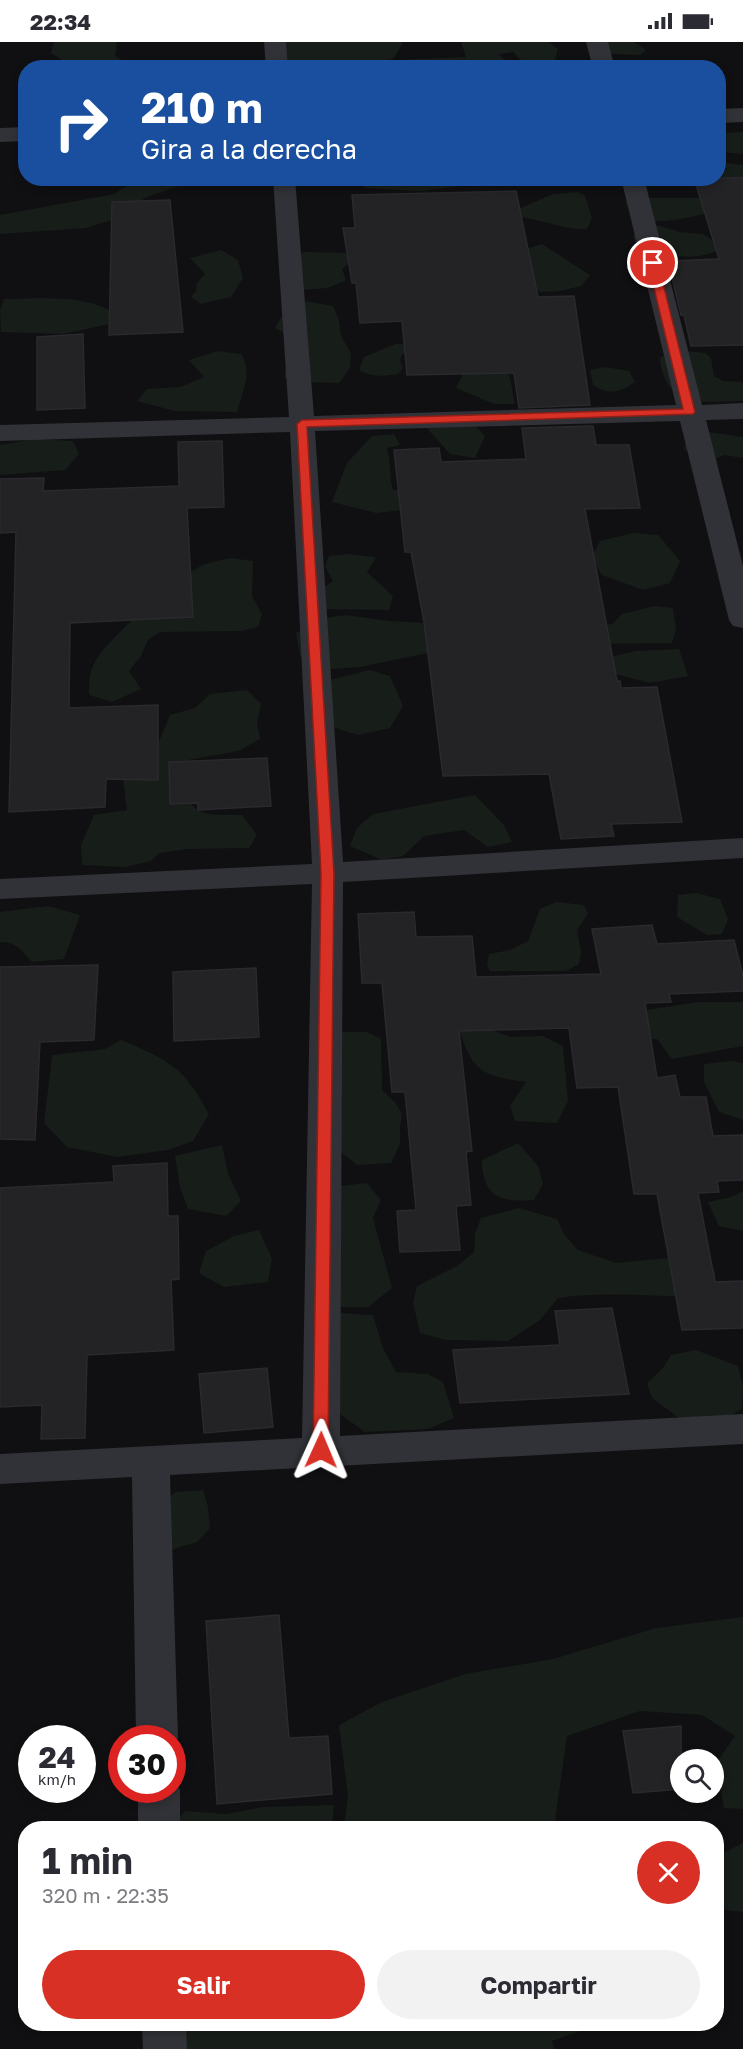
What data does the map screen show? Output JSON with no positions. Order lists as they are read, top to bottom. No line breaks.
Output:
{"page":{"status":"22:34","turn":["210 m","Gira a la derecha"],"speed":"24 km/h","limit":"30","heading":["1 min","320 m · 22:35"],"buttons":["Salir","Compartir"]}}
